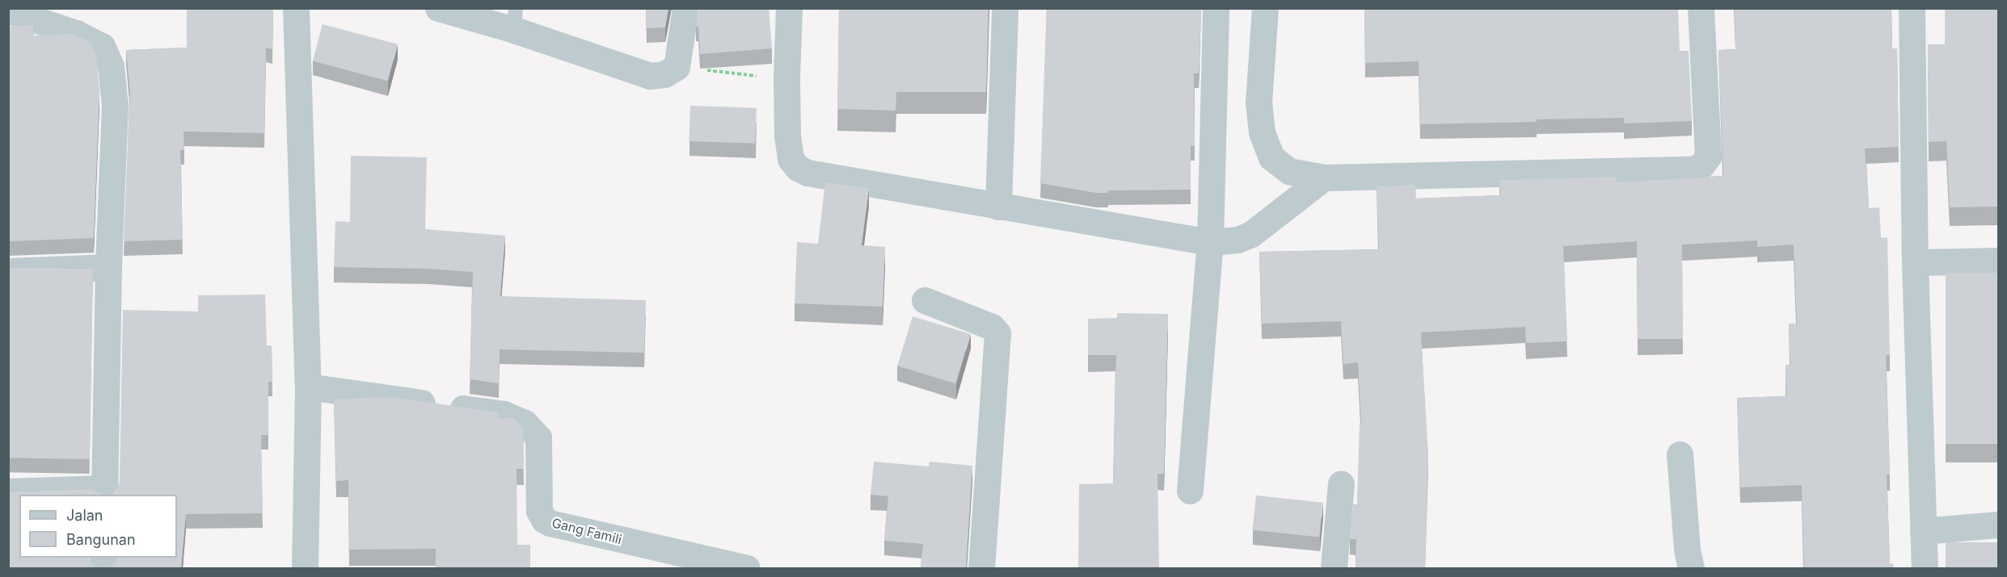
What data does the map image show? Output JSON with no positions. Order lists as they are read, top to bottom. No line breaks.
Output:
{"streets":{"street":["Gang Famili"]},"legend":["Jalan","Bangunan"]}
